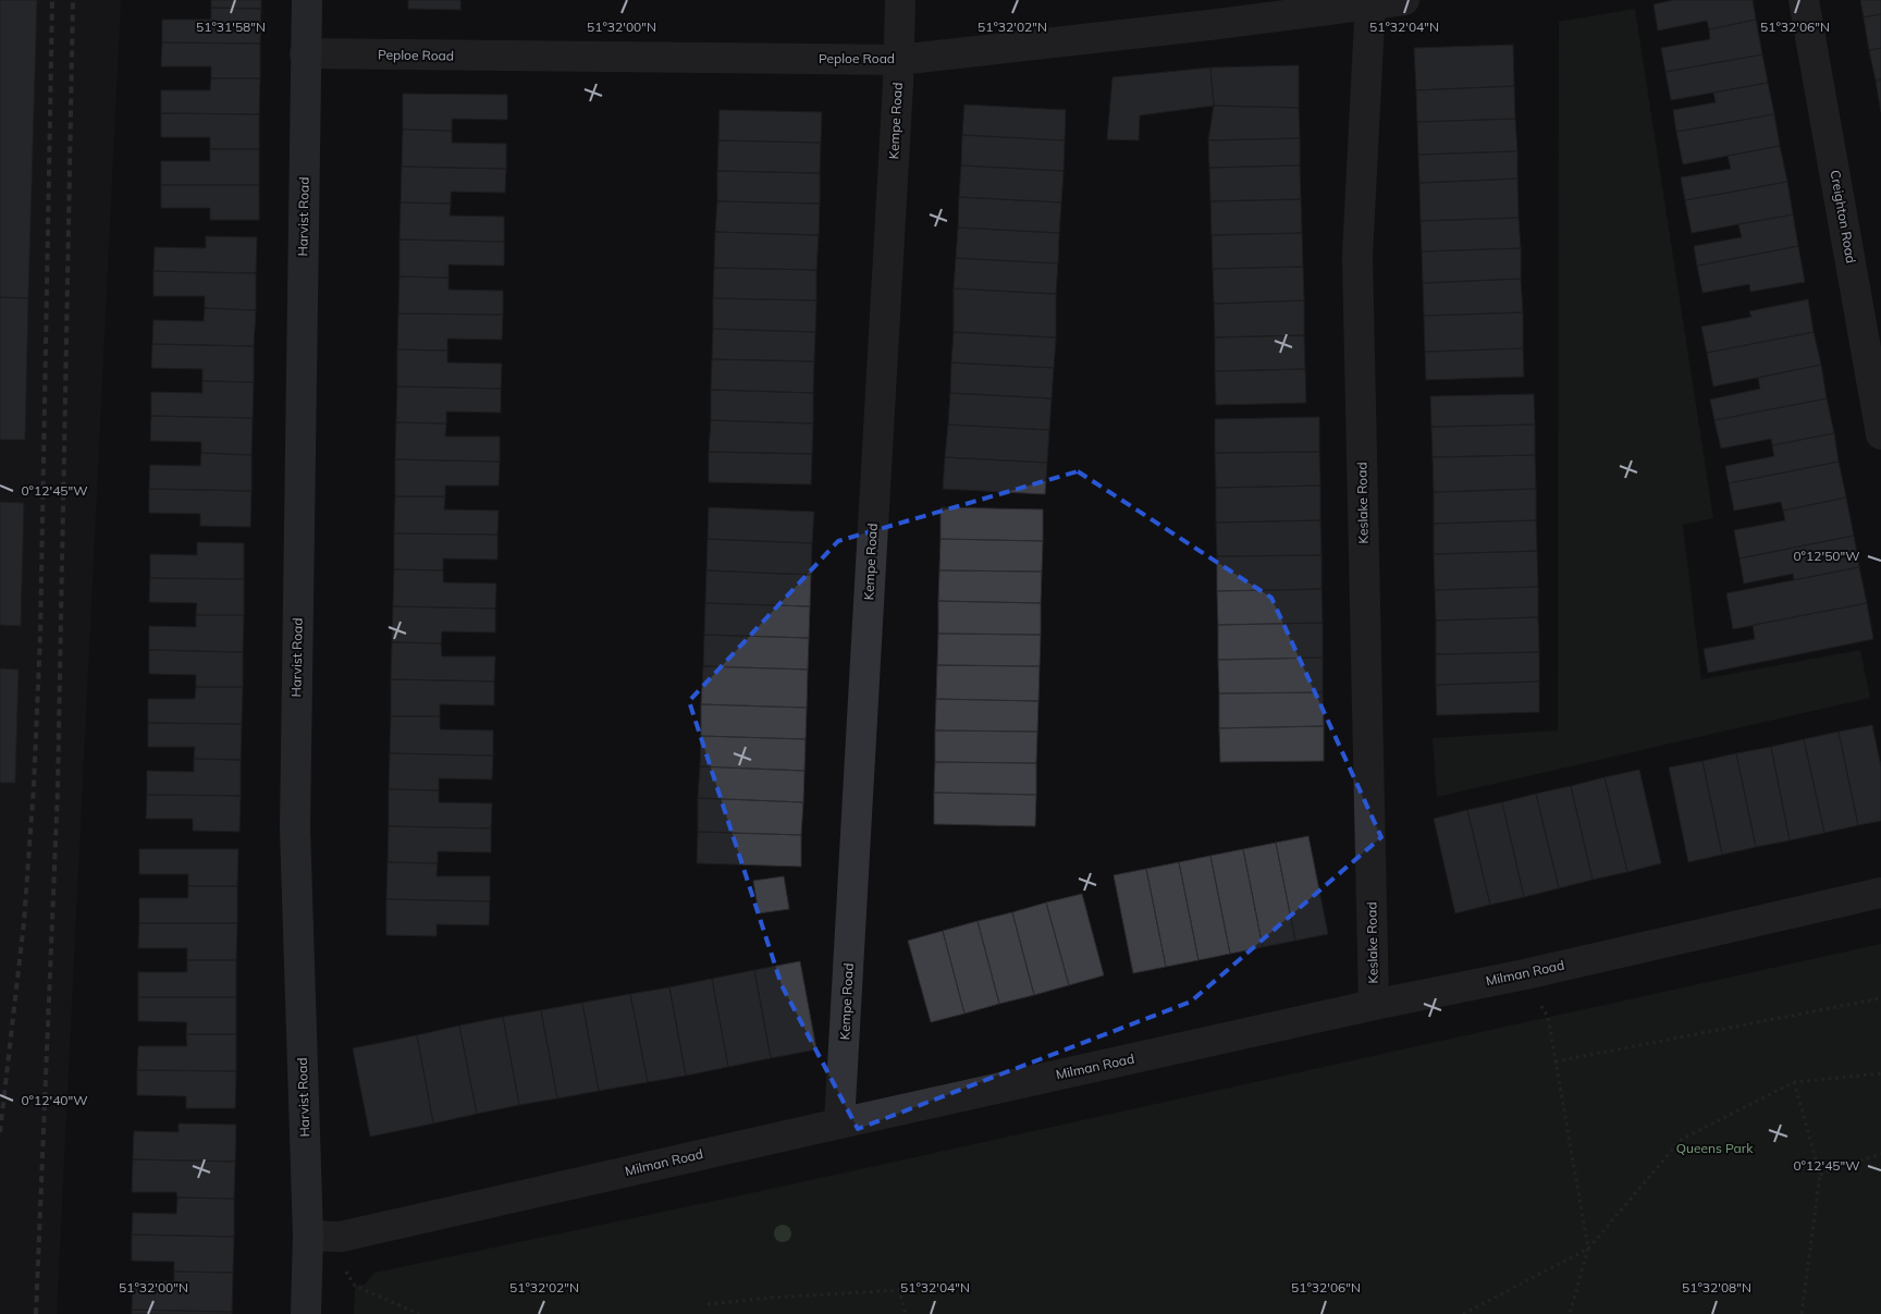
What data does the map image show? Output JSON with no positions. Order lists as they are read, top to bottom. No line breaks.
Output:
{"streets":{"main road":["Harvist Road"],"street":["Peploe Road","Kempe Road","Creighton Road","Keslake Road","Milman Road"]},"crossings":[["Peploe Road","Kempe Road"],["Peploe Road","Harvist Road"],["Peploe Road","Keslake Road"],["Kempe Road","Milman Road"],["Harvist Road","Milman Road"],["Keslake Road","Milman Road"]],"parks":["Queens Park"],"coordinates":["51°31'58\"N","51°32'00\"N","51°32'02\"N","51°32'04\"N","51°32'06\"N","0°12'45\"W","0°12'50\"W","0°12'40\"W","51°32'08\"N"]}
